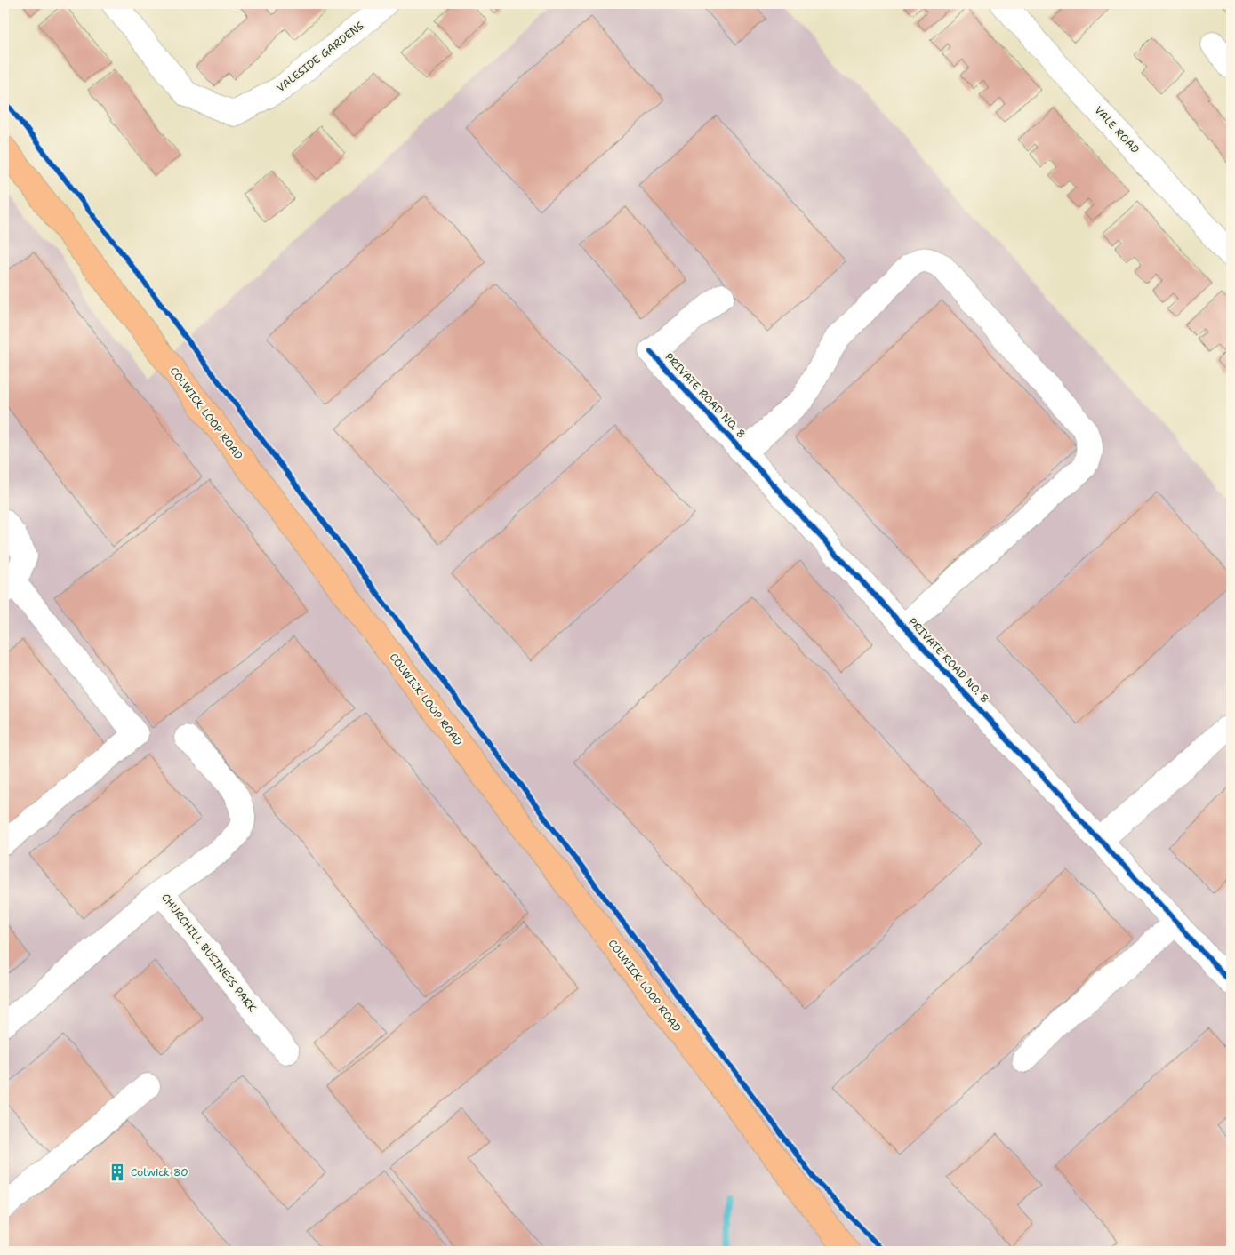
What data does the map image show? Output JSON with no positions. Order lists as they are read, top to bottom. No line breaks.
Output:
{"streets":{"main road":["COLWICK LOOP ROAD"],"street":["VALESIDE GARDENS","VALE ROAD","PRIVATE ROAD NO. 8","CHURCHILL BUSINESS PARK"]},"places":{"building":["Colwick 80"]}}
